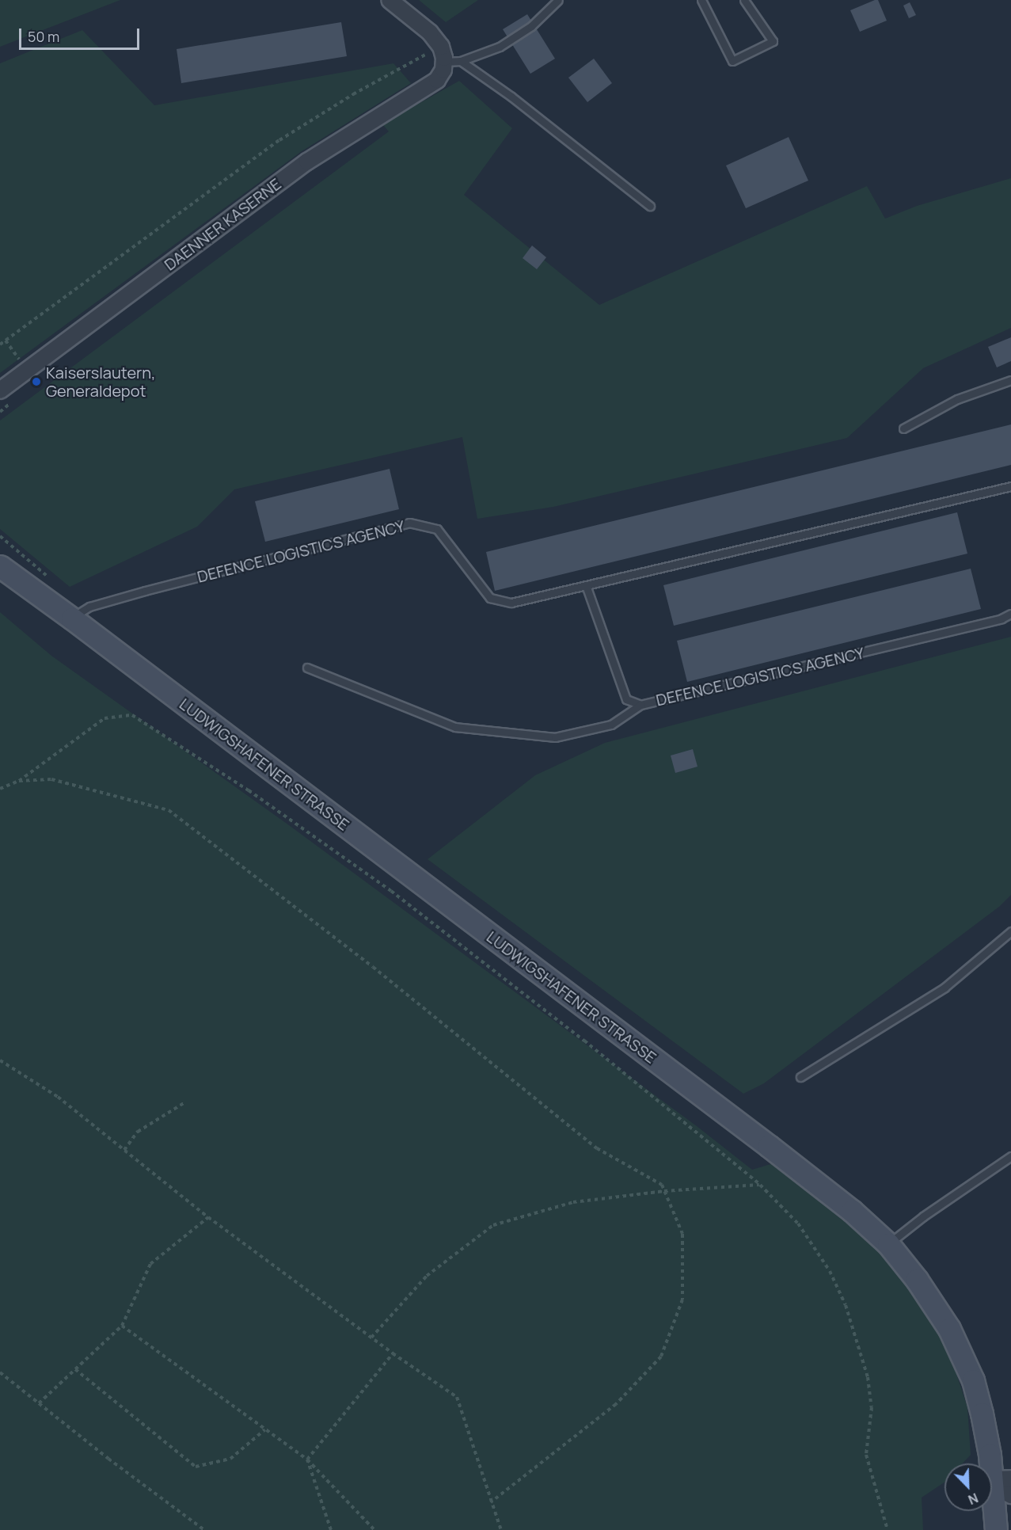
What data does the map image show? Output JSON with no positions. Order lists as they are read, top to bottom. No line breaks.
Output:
{"streets":{"street":["DAENNER KASERNE","LUDWIGSHAFENER STRASSE"],"lane":["DEFENCE LOGISTICS AGENCY"]},"crossings":[["DEFENCE LOGISTICS AGENCY","LUDWIGSHAFENER STRASSE"]],"places":["Kaiserslautern, Generaldepot"],"scale_bar":"50 m","north":"bottom right"}
